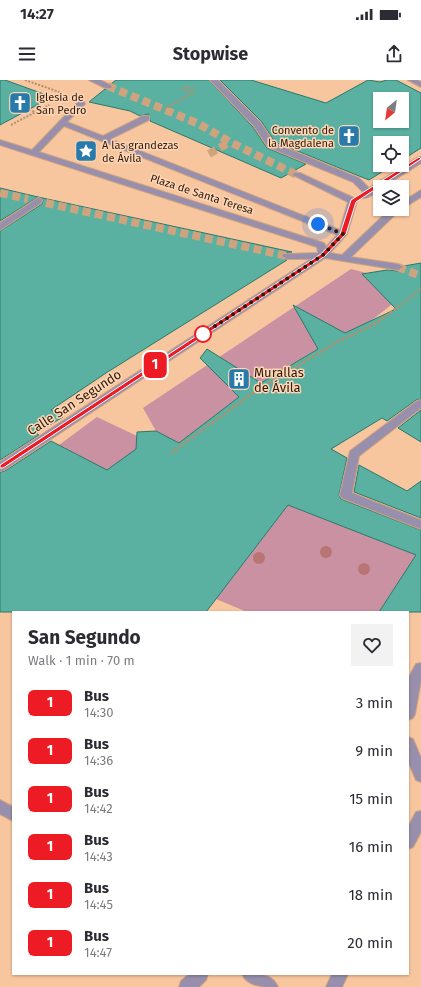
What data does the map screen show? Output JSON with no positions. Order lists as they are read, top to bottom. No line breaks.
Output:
{"streets":{"street":["Plaza de Santa Teresa","Calle San Segundo"]},"crossings":[["Plaza de Santa Teresa","Calle San Segundo"]],"places":{"church":["Iglesia de San Pedro","Convento de la Magdalena"],"place":["A las grandezas de Ávila"],"building":["Murallas de Ávila"]},"lines":["bus line 1"],"north":"bottom left","page":{"status":"14:27","header":"Stopwise","on_map":"1","heading":["San Segundo","Walk · 1 min · 70 m"],"list":[{"mark":"1","name":"Bus","note":"14:30","value":"3 min"},{"mark":"1","name":"Bus","note":"14:36","value":"9 min"},{"mark":"1","name":"Bus","note":"14:42","value":"15 min"},{"mark":"1","name":"Bus","note":"14:43","value":"16 min"},{"mark":"1","name":"Bus","note":"14:45","value":"18 min"},{"mark":"1","name":"Bus","note":"14:47","value":"20 min"}]}}
